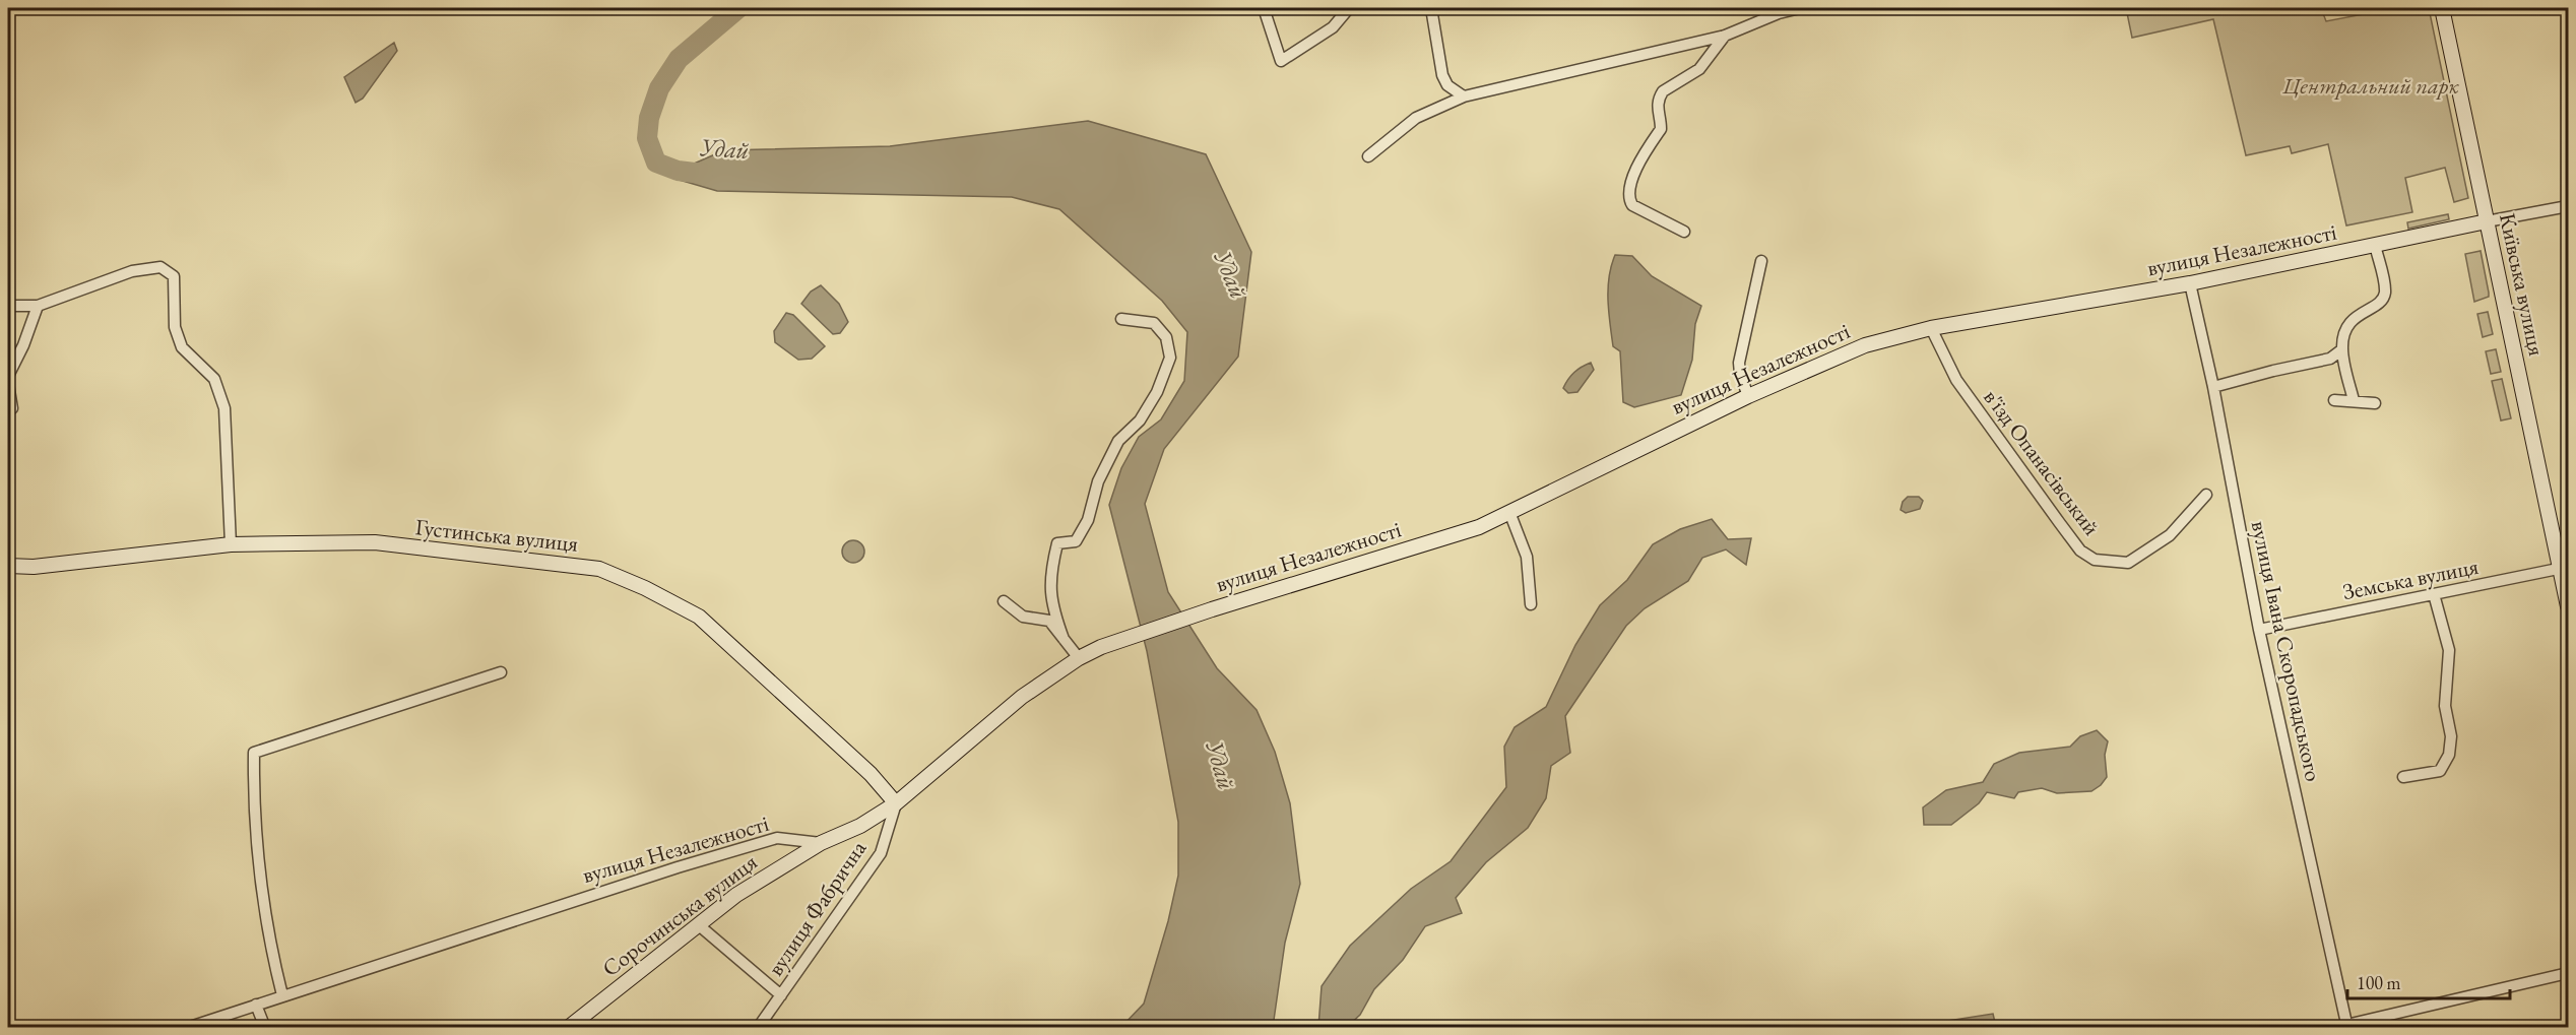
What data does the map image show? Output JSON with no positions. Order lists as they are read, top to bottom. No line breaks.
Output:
{"streets":{"main road":["вулиця Незалежності","Київська вулиця","Густинська вулиця","Сорочинська вулиця"],"street":["в'їзд Опанасівський","Земська вулиця","вулиця Івана Скоропадського","вулиця Фабрична"]},"crossings":[["вулиця Незалежності","Київська вулиця"],["вулиця Незалежності","в'їзд Опанасівський"],["вулиця Незалежності","Густинська вулиця"],["вулиця Незалежності","вулиця Івана Скоропадського"],["вулиця Незалежності","вулиця Фабрична"],["вулиця Незалежності","Сорочинська вулиця"],["Київська вулиця","Земська вулиця"],["Густинська вулиця","вулиця Фабрична"],["Земська вулиця","вулиця Івана Скоропадського"]],"water":["Удай"],"parks":["Центральний парк"],"scale_bar":"100 m"}
